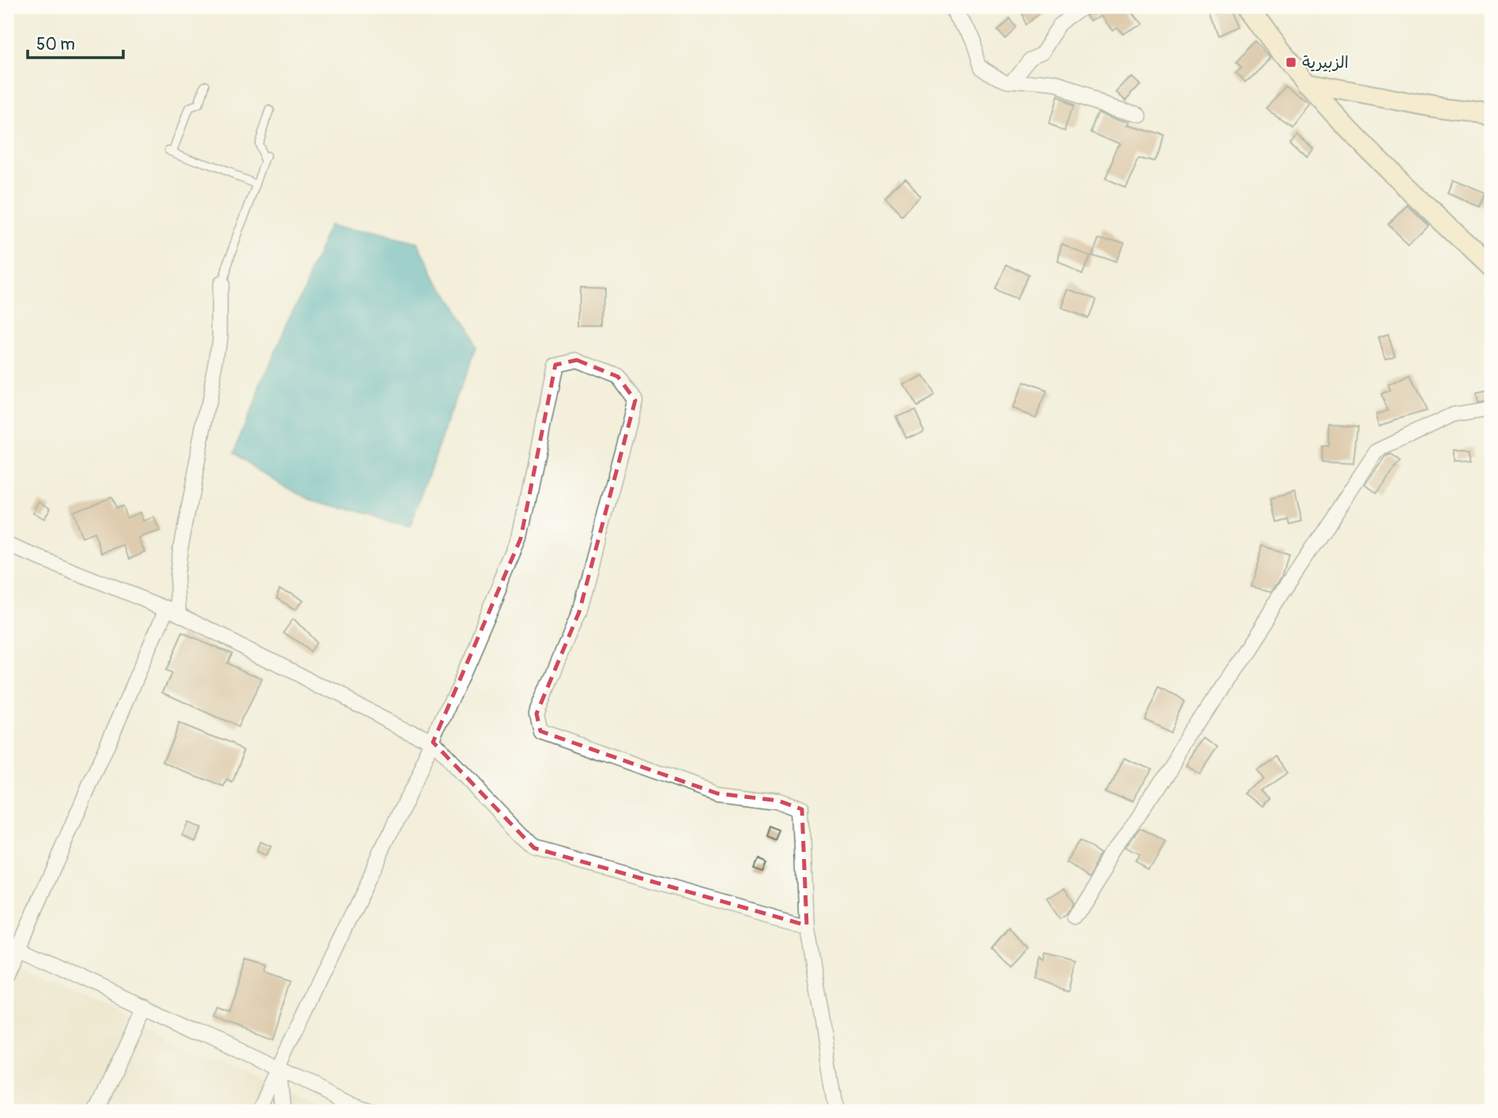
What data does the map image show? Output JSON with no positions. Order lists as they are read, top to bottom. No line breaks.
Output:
{"places":{"transit":["الزبيرية"]},"scale_bar":"50 m"}
